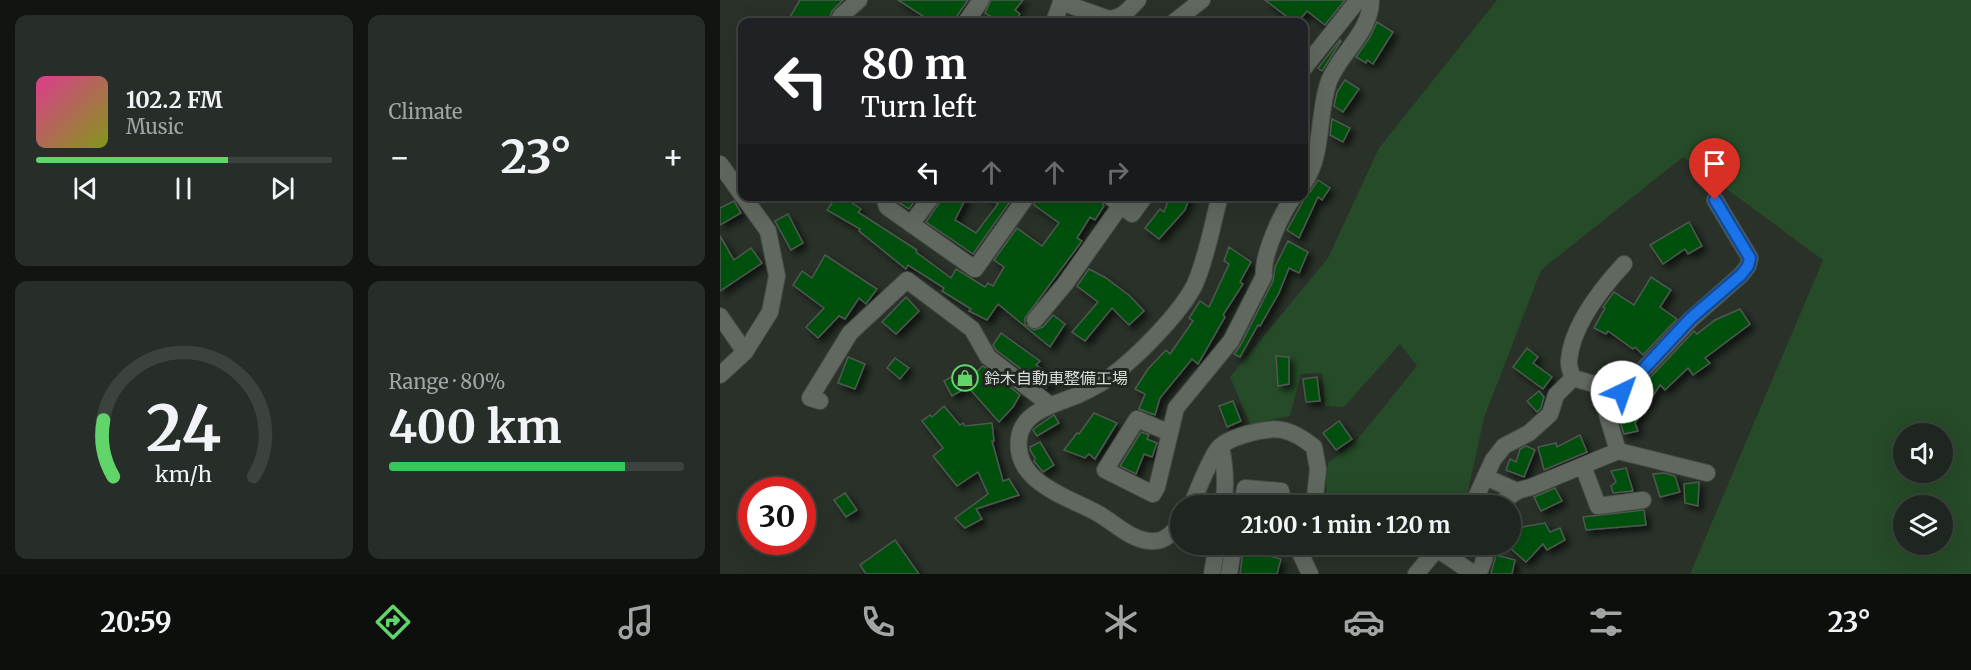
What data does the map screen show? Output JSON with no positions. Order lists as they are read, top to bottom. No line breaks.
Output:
{"places":{"shop":["鈴木自動車整備工場"]},"page":{"tile":["Climate",["Range · 80%","400 km"]],"turn":["80 m","Turn left"],"song":["102.2 FM","Music"],"heat":["−","23°","+"],"limit":"30","trip":"21:00 · 1 min · 120 m","tabs":["20:59","23°"],"gauge":["24","km/h"]}}
